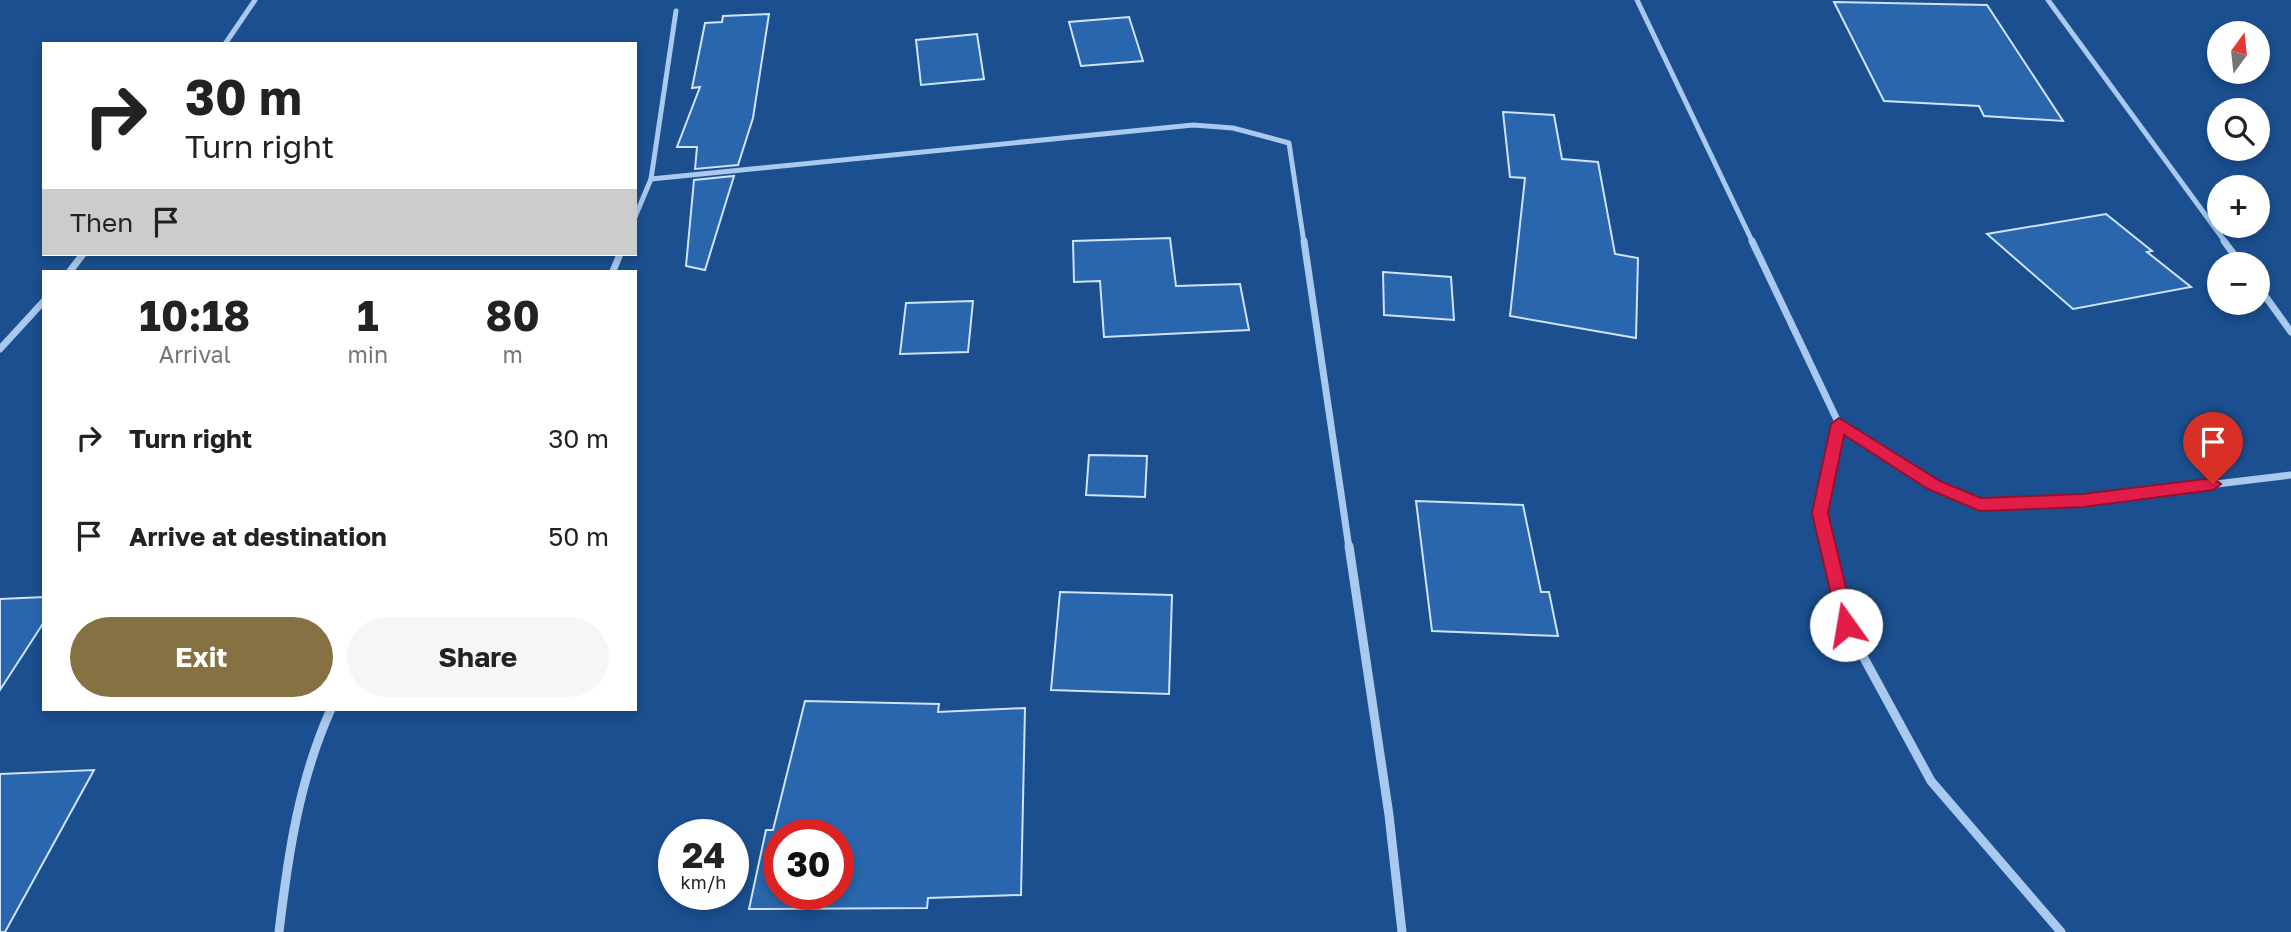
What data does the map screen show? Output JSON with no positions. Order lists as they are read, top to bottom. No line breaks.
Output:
{"north":"top","page":{"map_buttons":["+","−"],"turn":["30 m","Turn right"],"then":"Then","eta":["10:18","Arrival","1","min","80","m"],"list":[{"name":"Turn right","value":"30 m"},{"name":"Arrive at destination","value":"50 m"}],"buttons":["Exit","Share"],"speed":"24 km/h","limit":"30"}}
